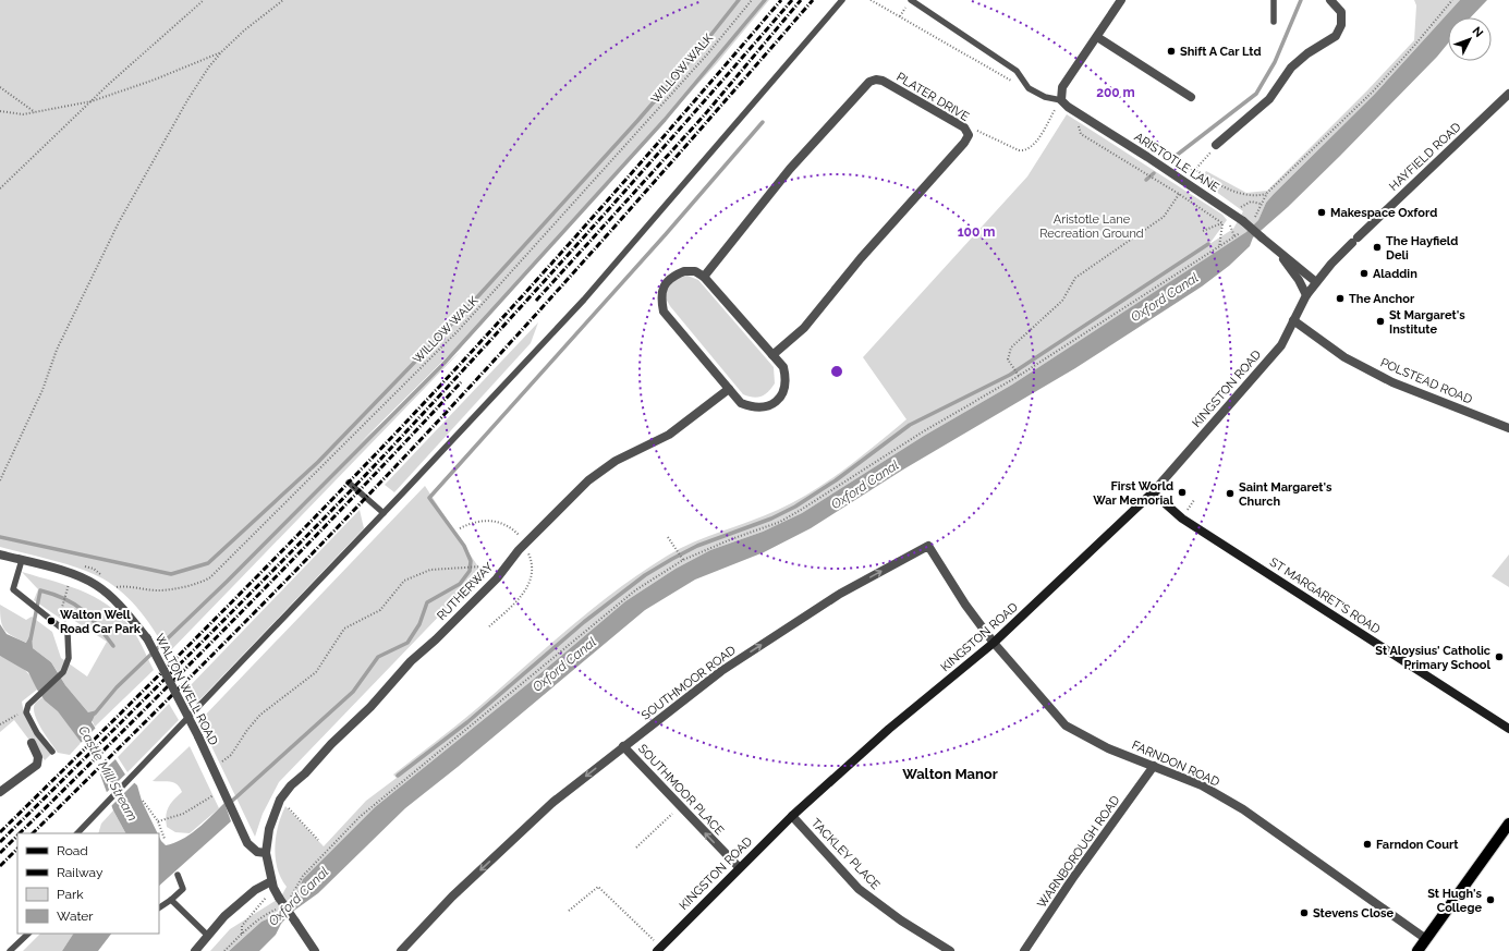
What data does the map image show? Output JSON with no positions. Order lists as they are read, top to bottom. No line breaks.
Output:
{"streets":{"street":["PLATER DRIVE","HAYFIELD ROAD","ARISTOTLE LANE","POLSTEAD ROAD","KINGSTON ROAD","RUTHERWAY","ST MARGARET'S ROAD","SOUTHMOOR ROAD","WALTON WELL ROAD","FARNDON ROAD","SOUTHMOOR PLACE","WARNBOROUGH ROAD","TACKLEY PLACE"],"path":["WILLOW WALK"]},"crossings":[["WILLOW WALK","WALTON WELL ROAD"],["HAYFIELD ROAD","ARISTOTLE LANE"],["HAYFIELD ROAD","POLSTEAD ROAD"],["HAYFIELD ROAD","KINGSTON ROAD"],["POLSTEAD ROAD","KINGSTON ROAD"],["KINGSTON ROAD","ST MARGARET'S ROAD"],["KINGSTON ROAD","SOUTHMOOR ROAD"],["KINGSTON ROAD","FARNDON ROAD"],["KINGSTON ROAD","SOUTHMOOR PLACE"],["KINGSTON ROAD","TACKLEY PLACE"],["RUTHERWAY","WALTON WELL ROAD"],["SOUTHMOOR ROAD","FARNDON ROAD"],["SOUTHMOOR ROAD","SOUTHMOOR PLACE"],["FARNDON ROAD","WARNBOROUGH ROAD"]],"one_way":["SOUTHMOOR PLACE"],"districts":["Walton Manor"],"water":["Oxford Canal","Castle Mill Stream"],"parks":["Aristotle Lane Recreation Ground"],"places":["Shift A Car Ltd","Makespace Oxford","The Hayfield Deli","Aladdin","The Anchor","St Margaret's Institute","First World War Memorial","Saint Margaret's Church","Walton Well Road Car Park","St Aloysius' Catholic Primary School","Farndon Court","St Hugh's College","Stevens Close"],"legend":["Road","Railway","Park","Water"],"north":"top right","rings":["200 m","100 m"]}
